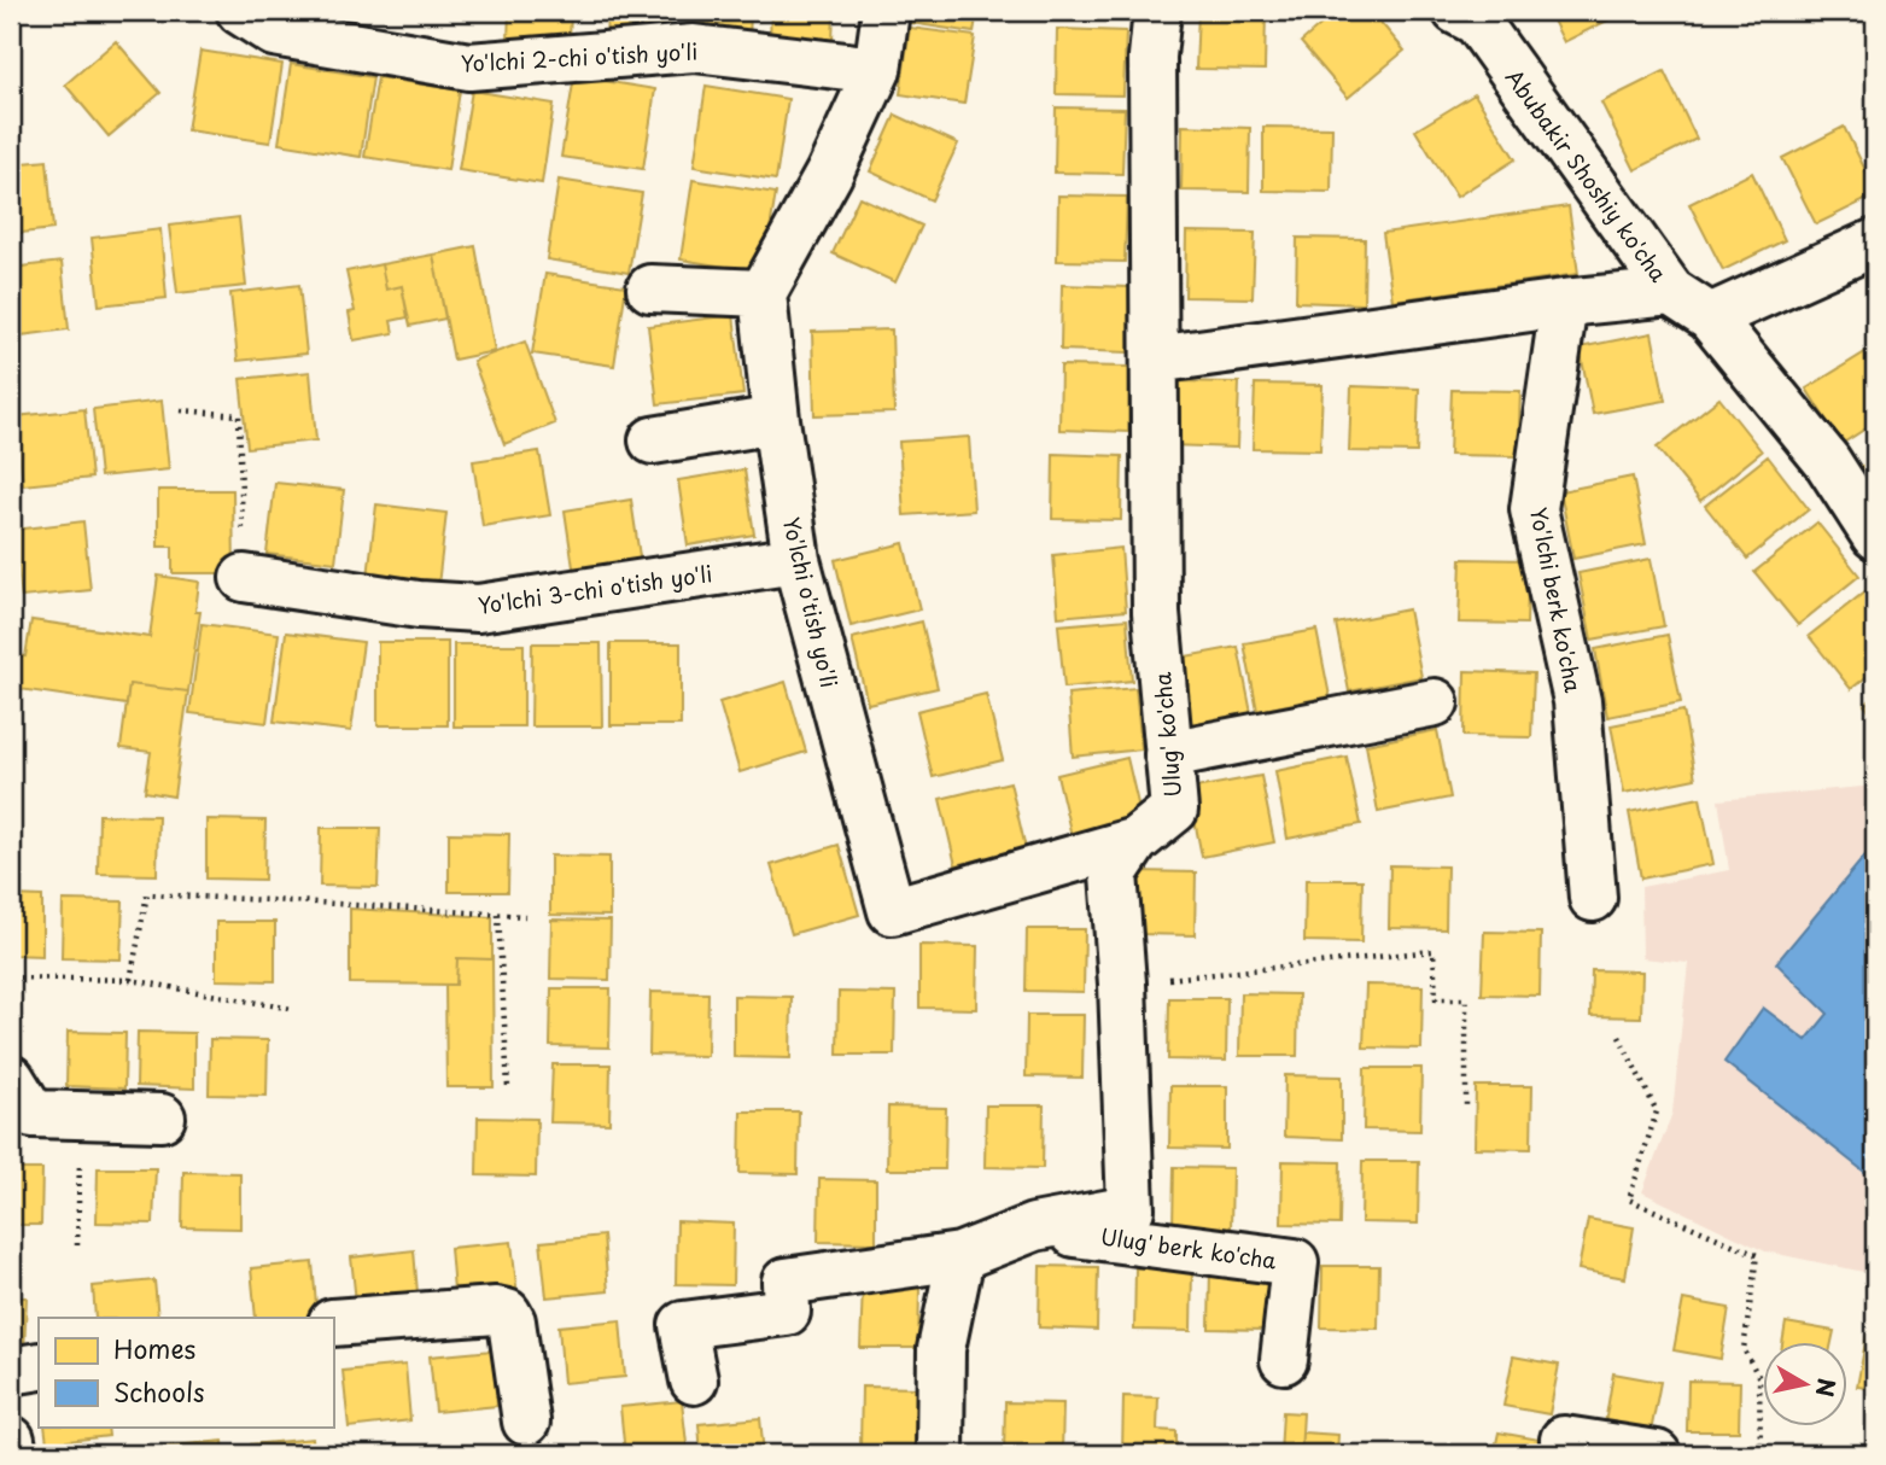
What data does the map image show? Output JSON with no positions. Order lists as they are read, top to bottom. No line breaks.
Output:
{"streets":{"street":["Yo'lchi 2-chi o'tish yo'li","Abubakir Shoshiy ko'cha","Yo'lchi 3-chi o'tish yo'li","Yo'lchi berk ko'cha","Yo'lchi o'tish yo'li","Ulug' ko'cha","Ulug' berk ko'cha"]},"crossings":[["Yo'lchi 3-chi o'tish yo'li","Yo'lchi o'tish yo'li"],["Yo'lchi o'tish yo'li","Ulug' ko'cha"],["Ulug' ko'cha","Ulug' berk ko'cha"]],"legend":["Homes","Schools"],"north":"right"}
